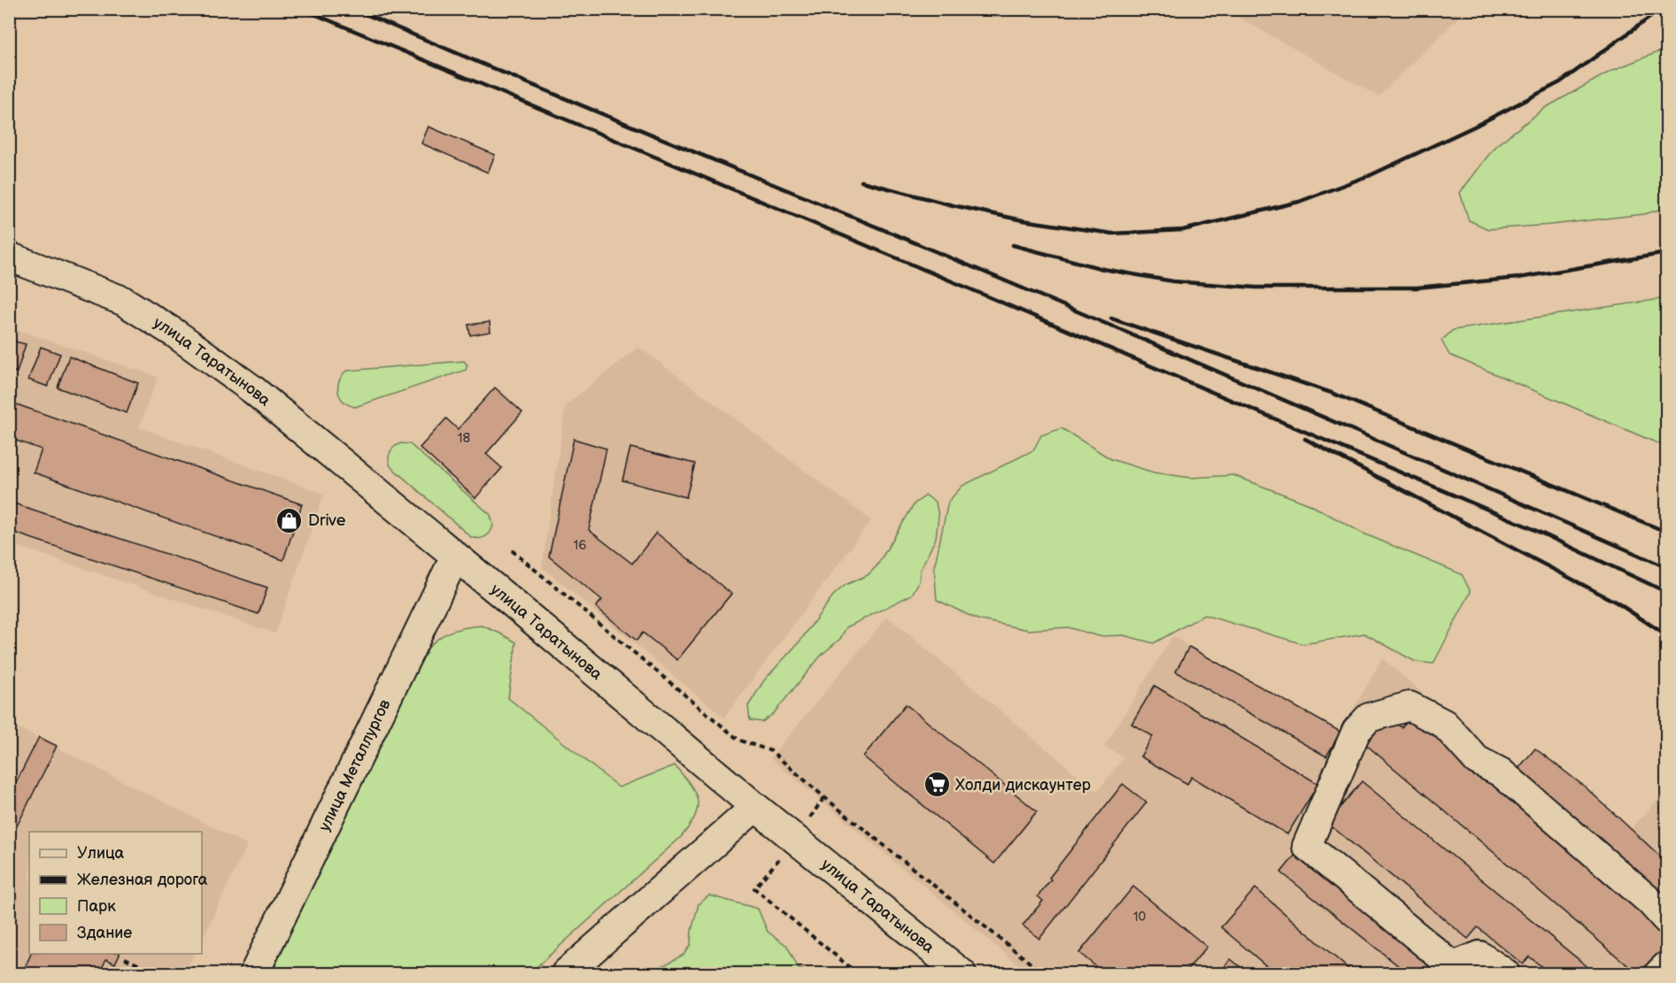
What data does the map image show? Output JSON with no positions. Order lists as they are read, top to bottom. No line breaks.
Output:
{"streets":{"street":["улица Таратынова","улица Металлургов"]},"crossings":[["улица Таратынова","улица Металлургов"]],"places":{"shop":["Drive"],"supermarket":["Холди дискаунтер"]},"house_numbers":["18","16","10"],"legend":["Улица","Железная дорога","Парк","Здание"]}
